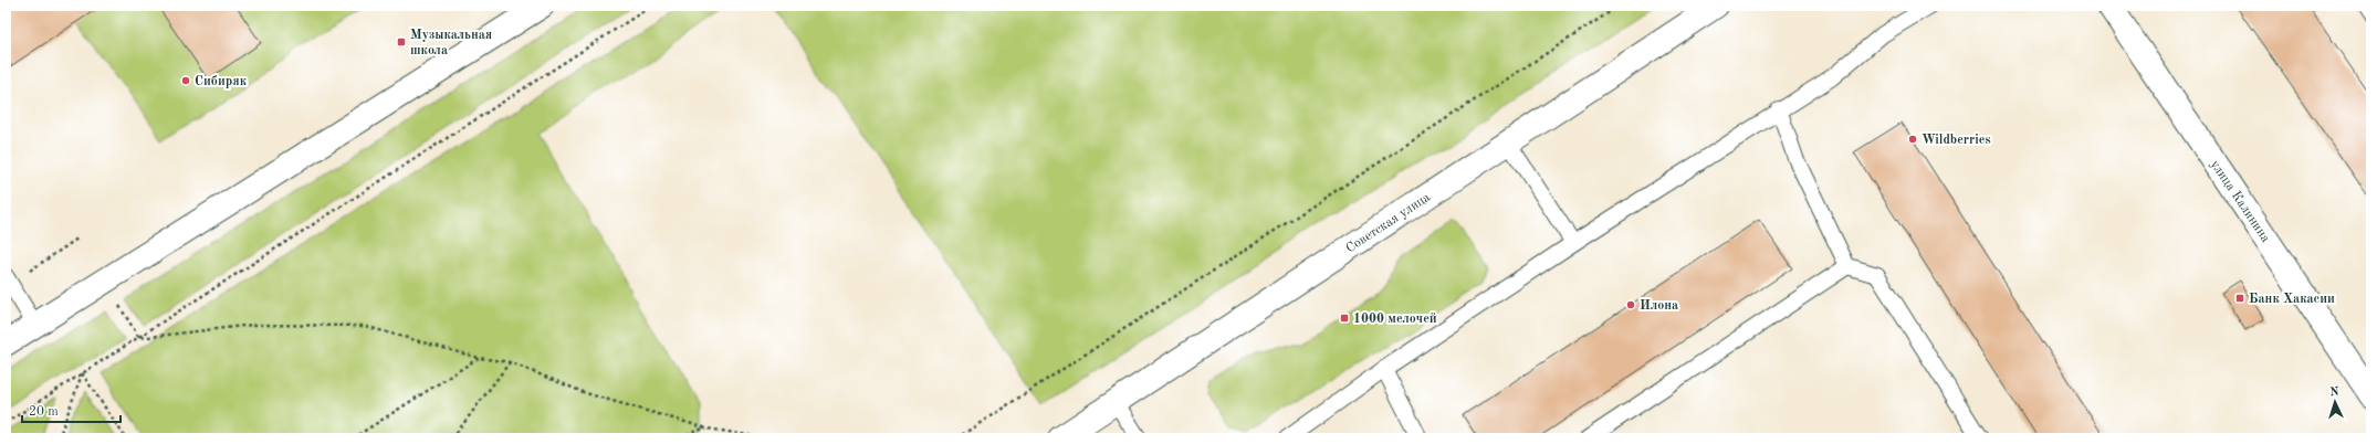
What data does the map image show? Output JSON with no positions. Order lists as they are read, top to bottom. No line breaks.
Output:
{"streets":{"main road":["улица Калинина","Советская улица"]},"places":{"transit":["Музыкальная школа","Банк Хакасии","1000 мелочей"],"other":["Сибиряк","Wildberries","Илона"]},"scale_bar":"20 m","north":"top"}
